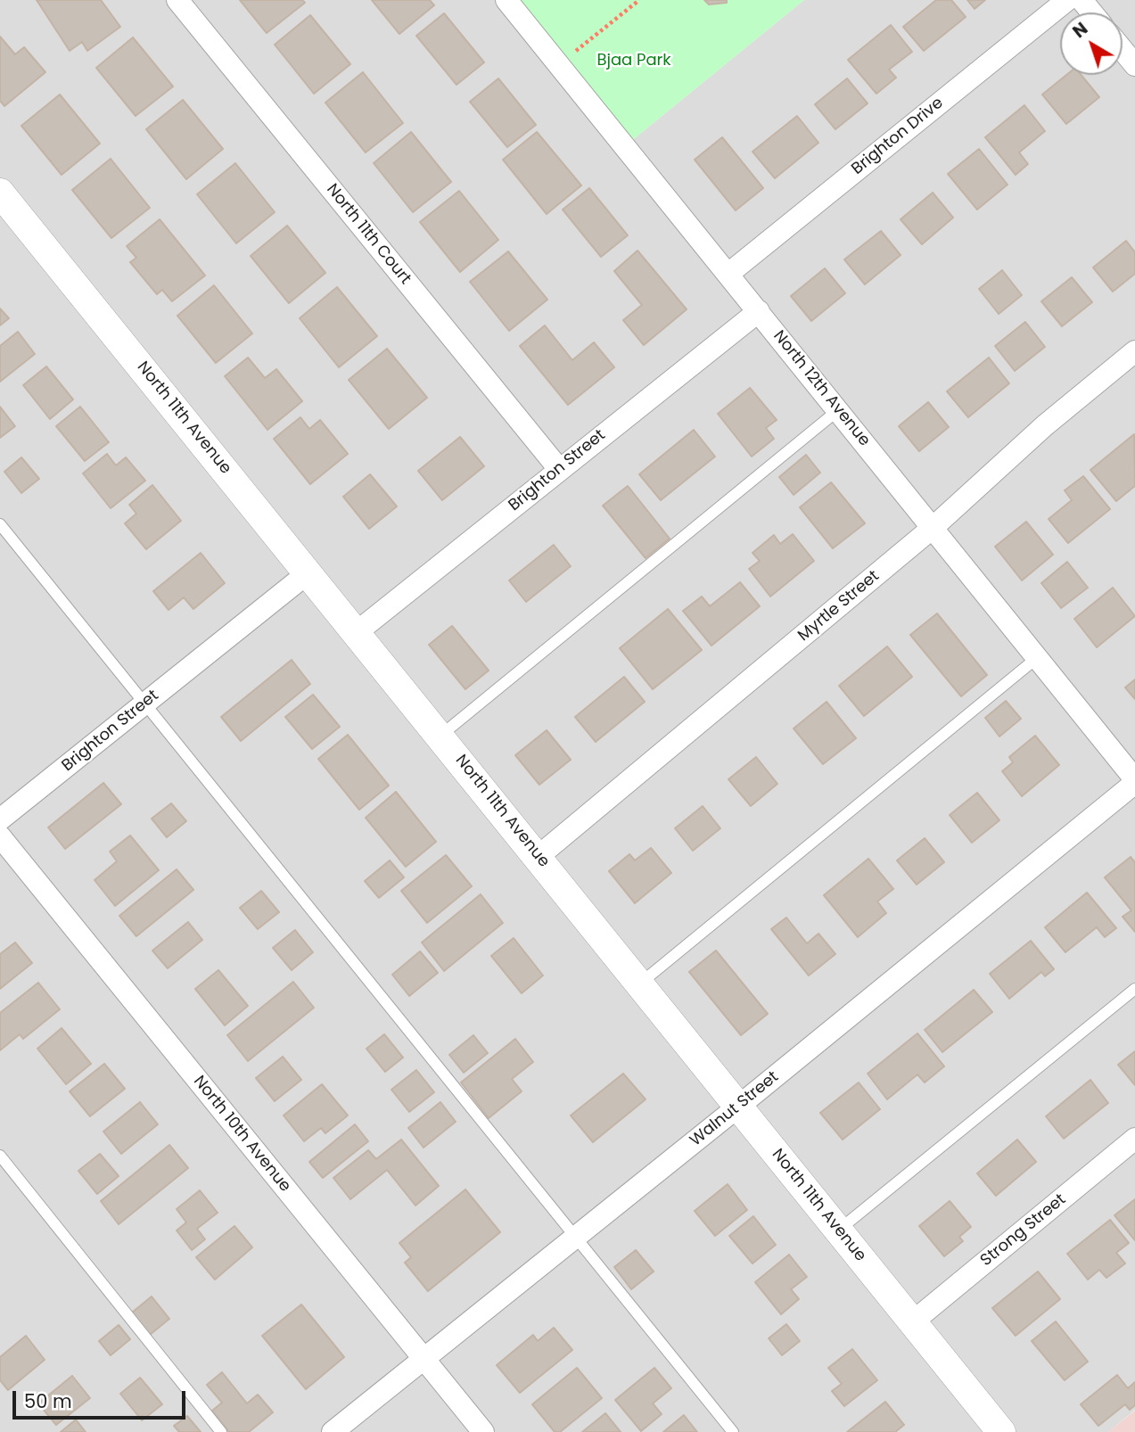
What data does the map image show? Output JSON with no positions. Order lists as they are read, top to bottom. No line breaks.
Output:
{"streets":{"street":["Brighton Drive","North 11th Court","North 12th Avenue","North 11th Avenue","Brighton Street","Myrtle Street","Walnut Street","North 10th Avenue","Strong Street"]},"crossings":[["Brighton Drive","North 12th Avenue"],["North 11th Court","Brighton Street"],["North 12th Avenue","Brighton Street"],["North 12th Avenue","Myrtle Street"],["North 12th Avenue","Walnut Street"],["North 11th Avenue","Brighton Street"],["North 11th Avenue","Myrtle Street"],["North 11th Avenue","Walnut Street"],["North 11th Avenue","Strong Street"],["Walnut Street","North 10th Avenue"]],"parks":["Bjaa Park"],"scale_bar":"50 m","north":"top left"}
